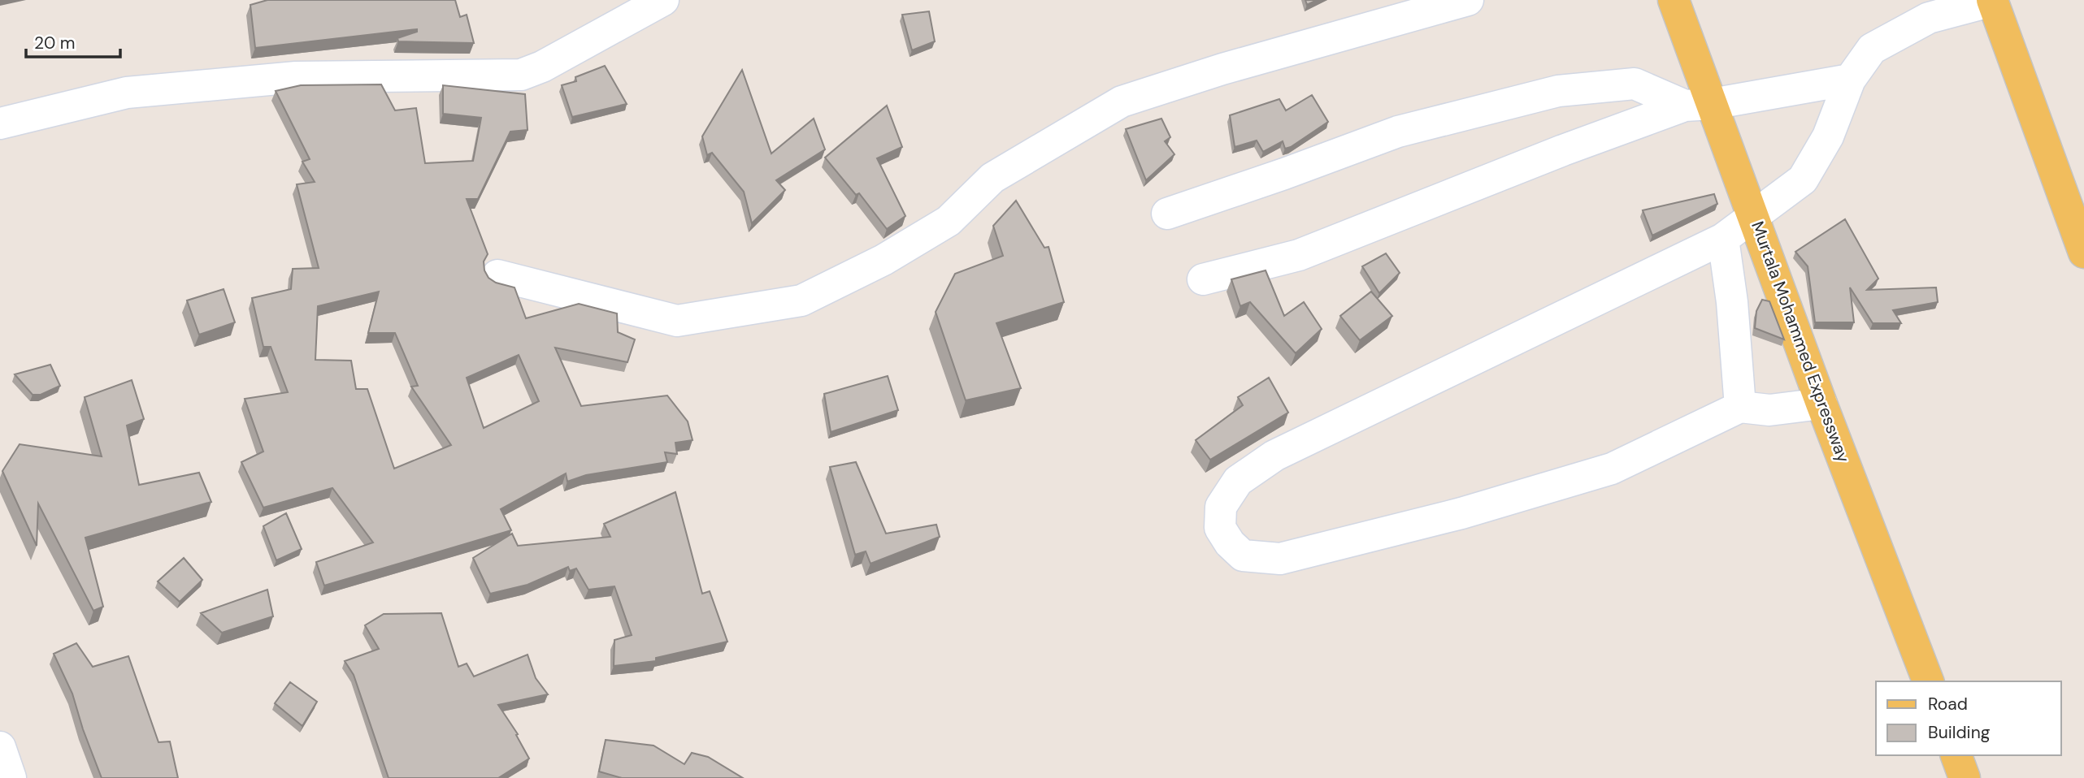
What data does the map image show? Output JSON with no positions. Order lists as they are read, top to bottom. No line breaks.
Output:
{"streets":{"main road":["Murtala Mohammed Expressway"]},"legend":["Road","Building"],"scale_bar":"20 m"}
